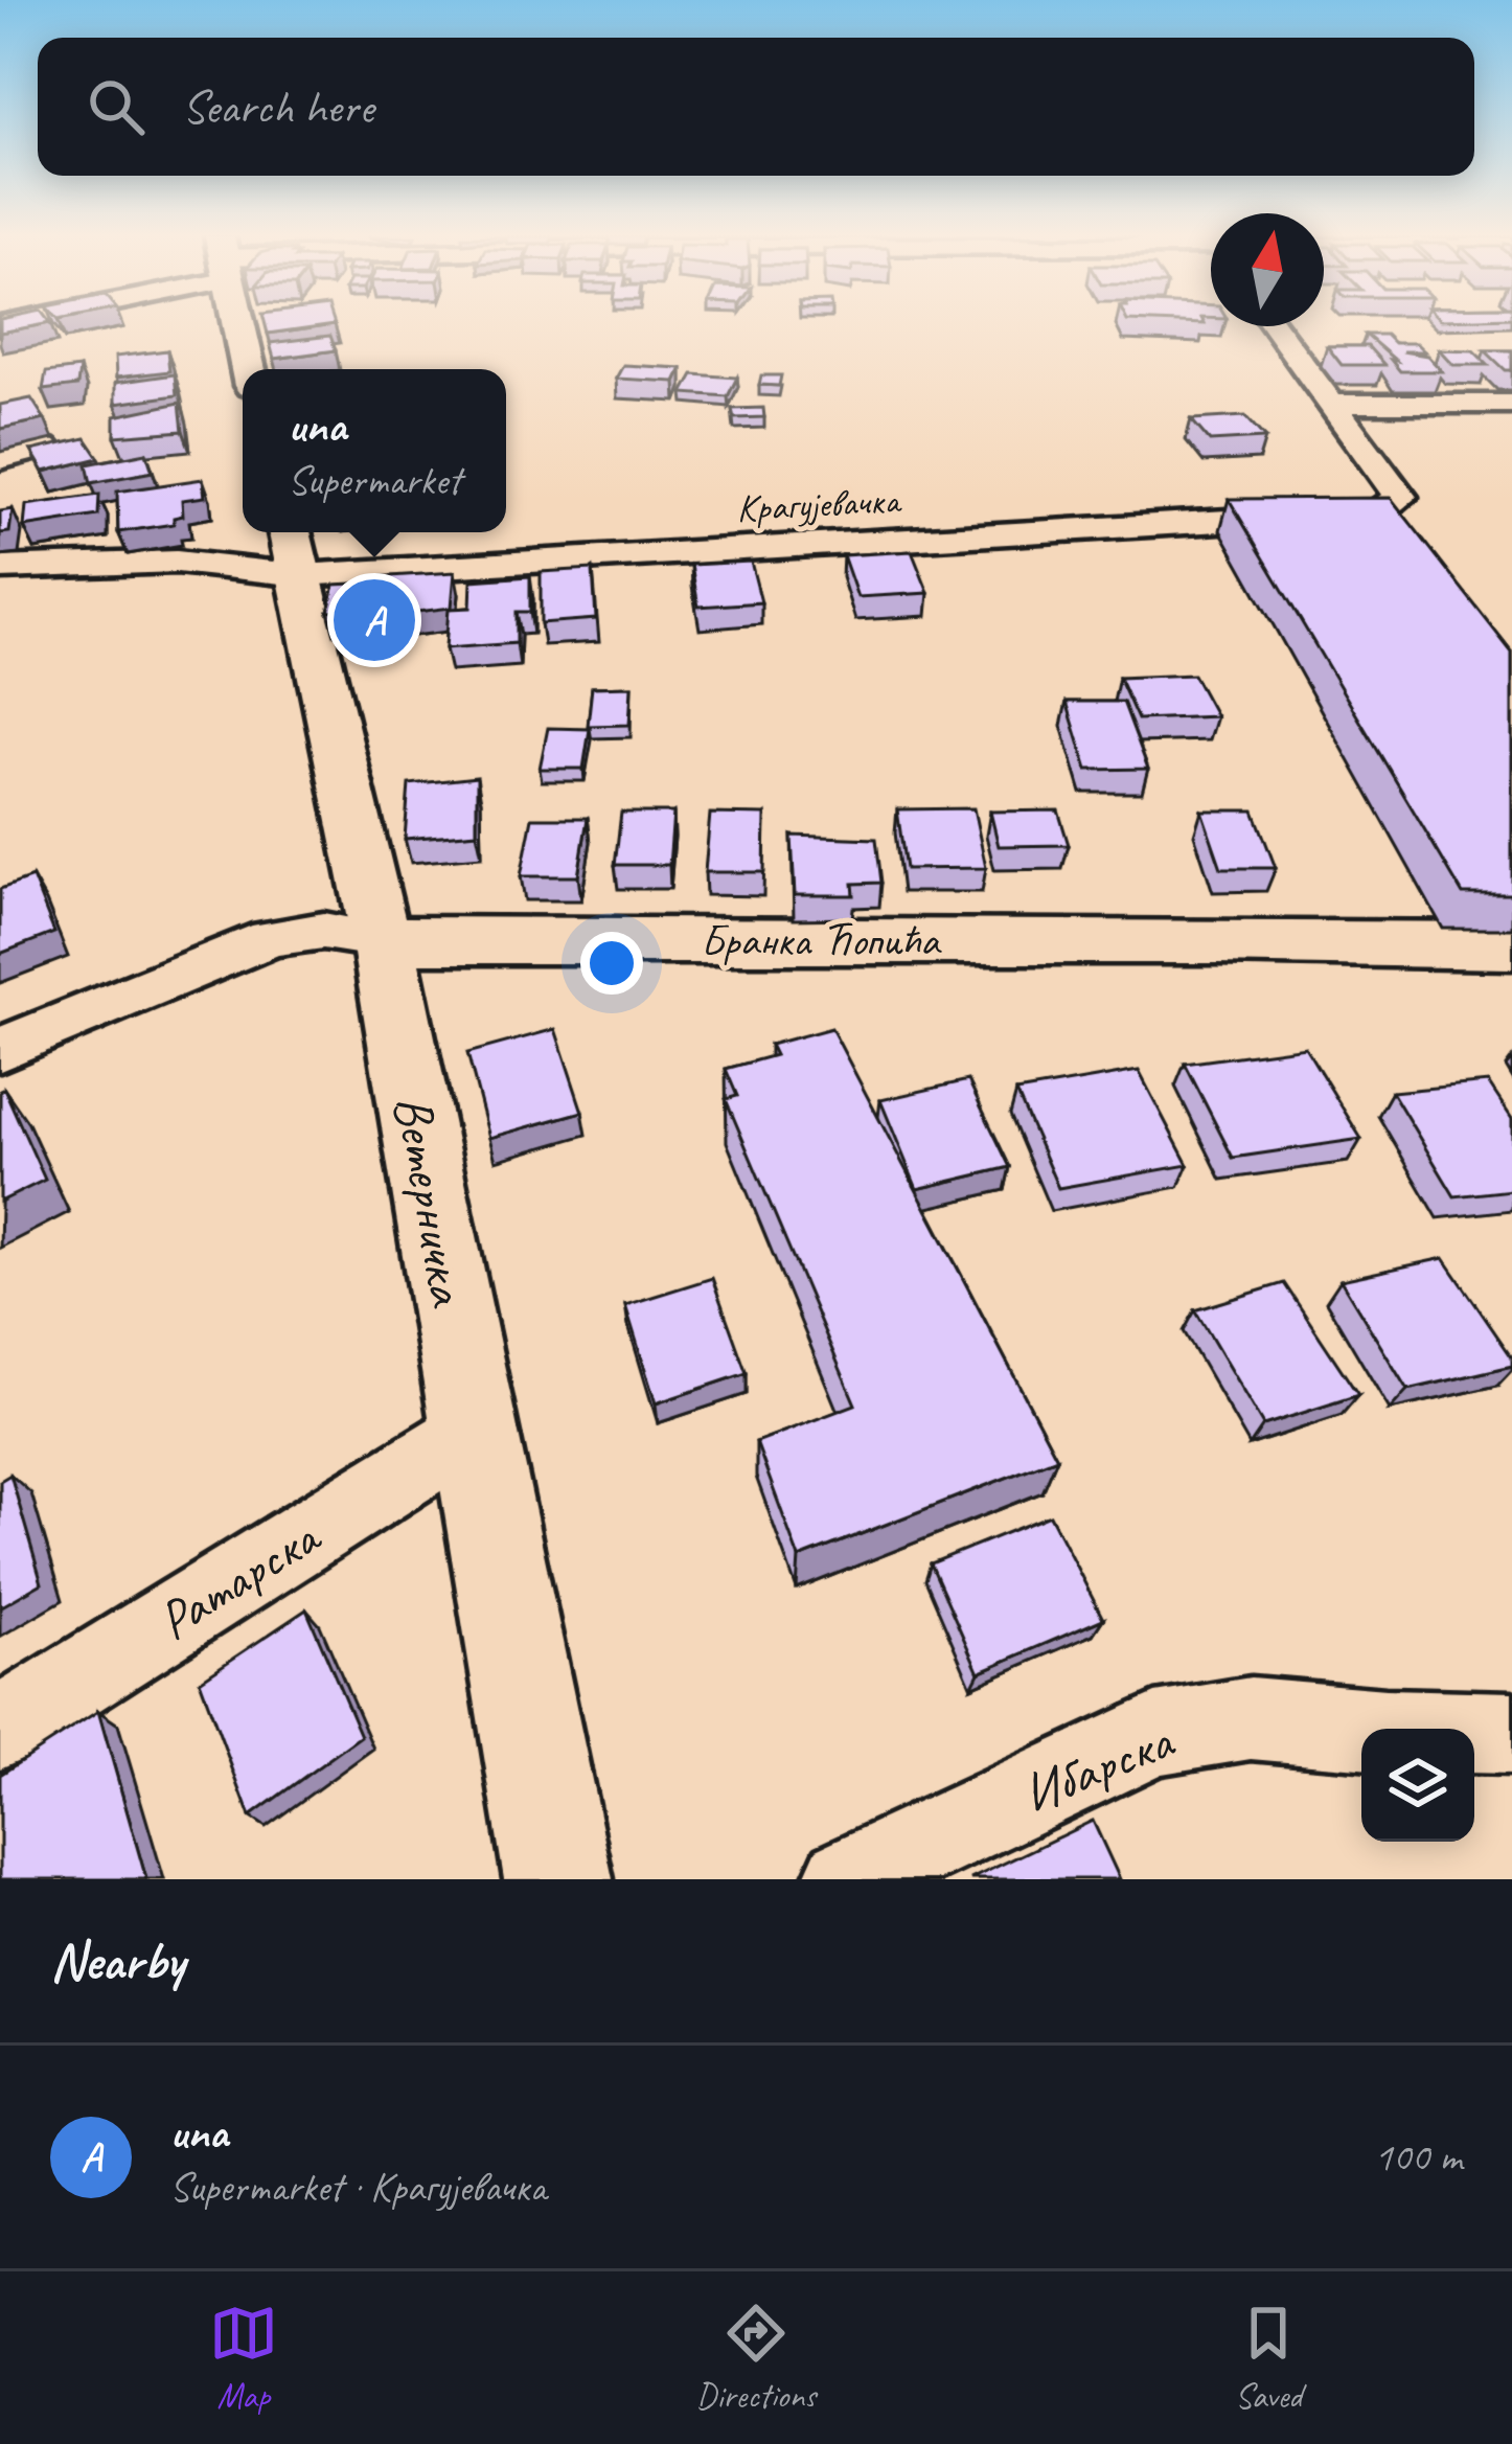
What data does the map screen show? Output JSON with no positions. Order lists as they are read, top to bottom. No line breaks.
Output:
{"streets":{"street":["Крагујевачка","Бранка Ћопића","Ветерничка","Ратарска","Ибарска"]},"crossings":[["Крагујевачка","Ветерничка"],["Бранка Ћопића","Ветерничка"],["Ветерничка","Ратарска"]],"north":"top","page":{"search":"Search here","popup":["una","Supermarket"],"pins":"A","heading":"Nearby","list":[{"mark":"A","name":"una","note":"Supermarket · Крагујевачка","value":"100 m"}],"nav":["Map","Directions","Saved"]}}
